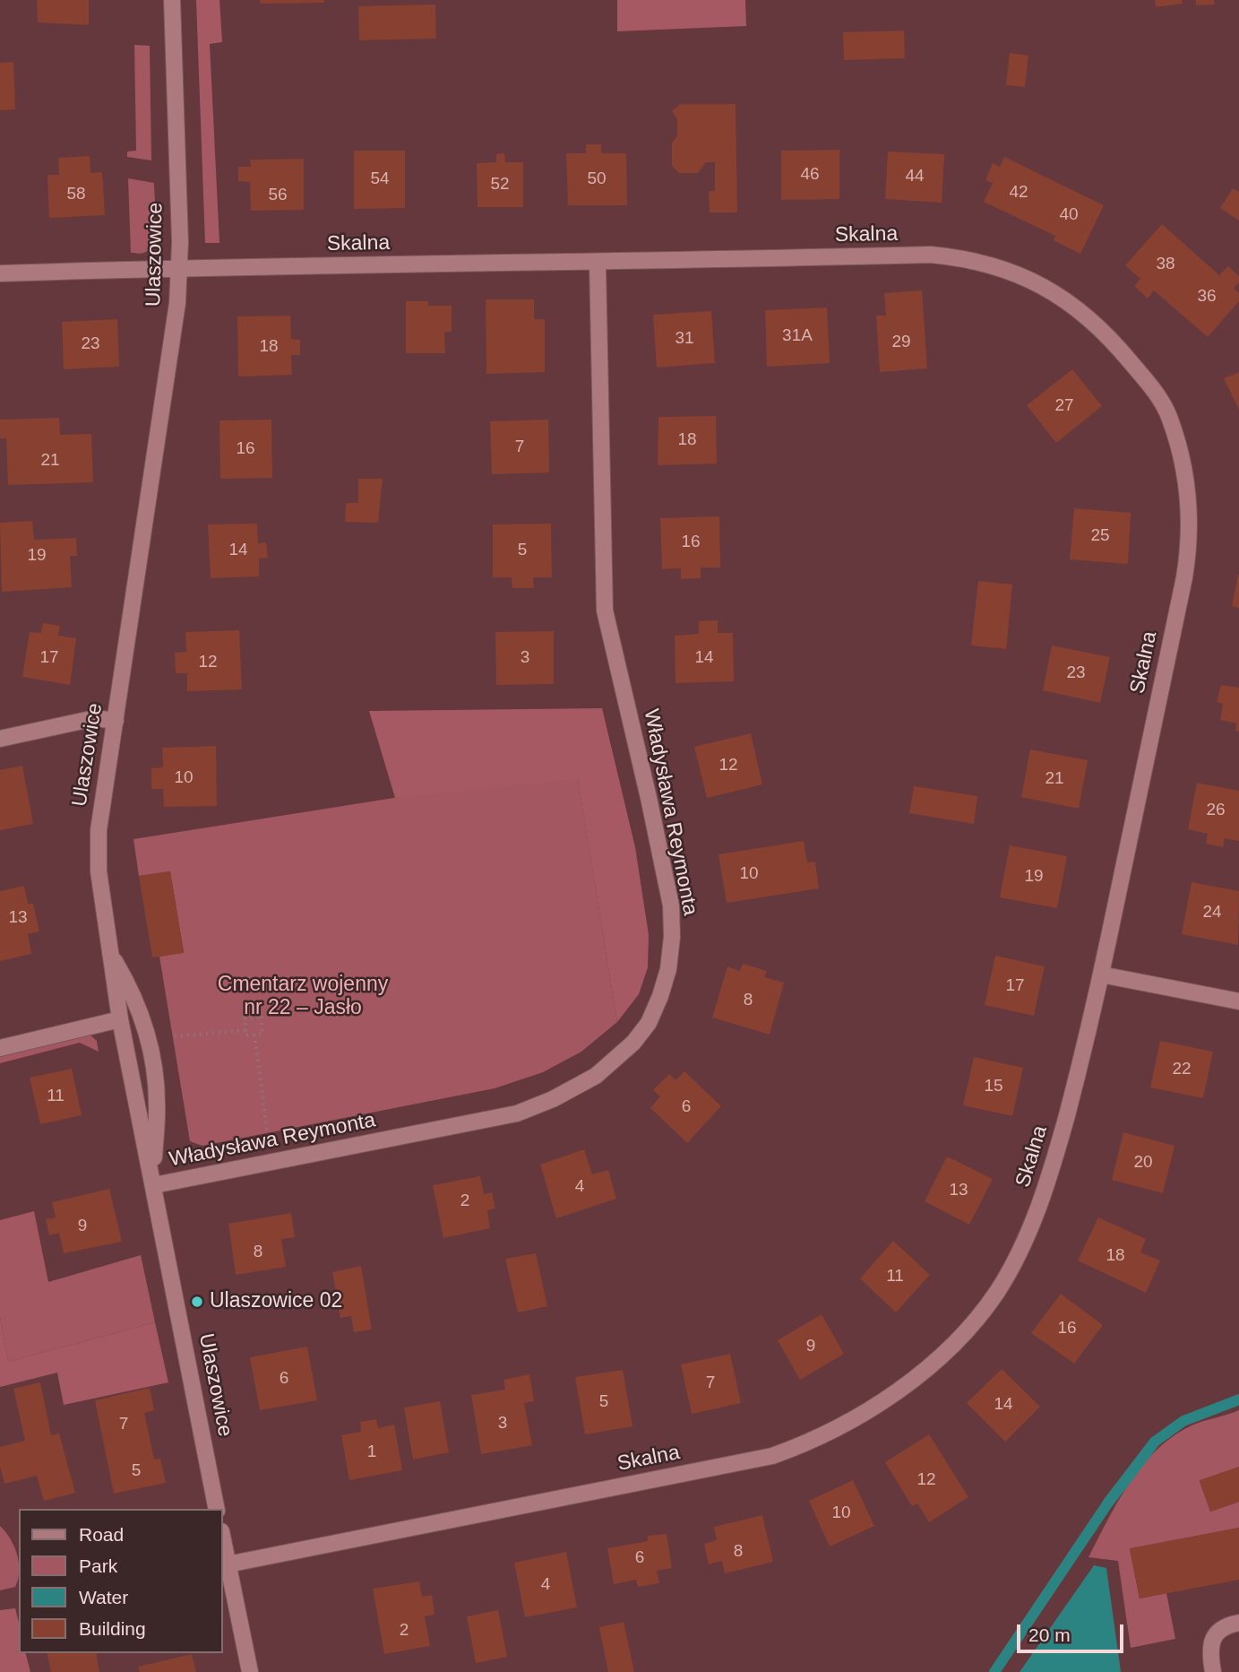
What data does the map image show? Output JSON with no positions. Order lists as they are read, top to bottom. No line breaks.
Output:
{"streets":{"street":["Skalna","Ulaszowice","Władysława Reymonta"]},"crossings":[["Skalna","Ulaszowice"],["Skalna","Władysława Reymonta"],["Ulaszowice","Władysława Reymonta"]],"parks":["Cmentarz wojenny nr 22 – Jasło"],"places":["Ulaszowice 02"],"house_numbers":["46","44","54","50","52","42","58","56","40","38","36","31A","31","29","23","18","27","18","7","16","21","25","16","14","5","19","17","3","14","12","23","12","10","21","26","10","19","24","13","17","8","22","15","11","6","20","4","13","2","9","8","18","11","16","9","6","7","5","14","3","7","1","5","12","10","8","6","4","2"],"legend":["Road","Park","Water","Building"],"scale_bar":"20 m"}
